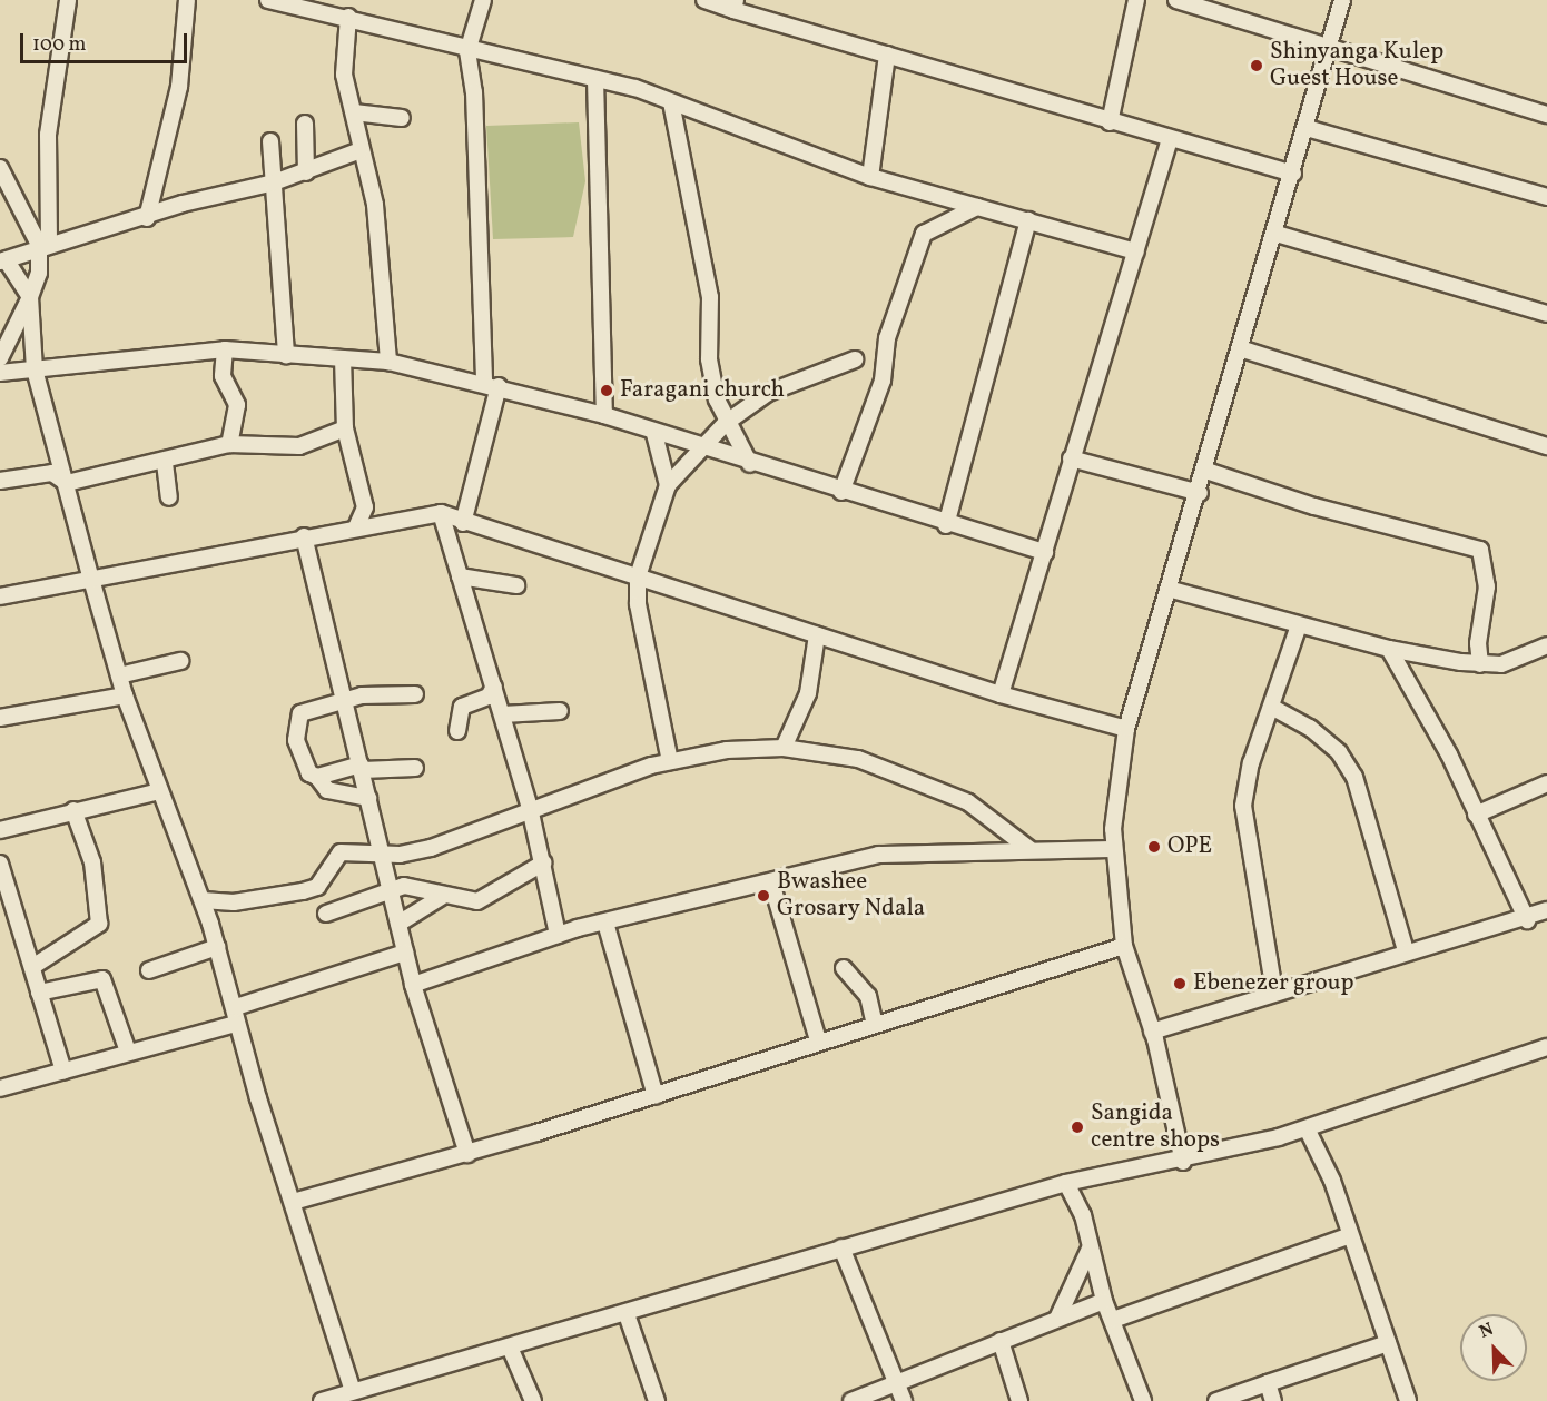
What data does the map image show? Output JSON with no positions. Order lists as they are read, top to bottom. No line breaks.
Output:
{"places":["Shinyanga Kulep Guest House","Faragani church","OPE","Bwashee Grosary Ndala","Ebenezer group","Sangida centre shops"],"scale_bar":"100 m","north":"top left"}
